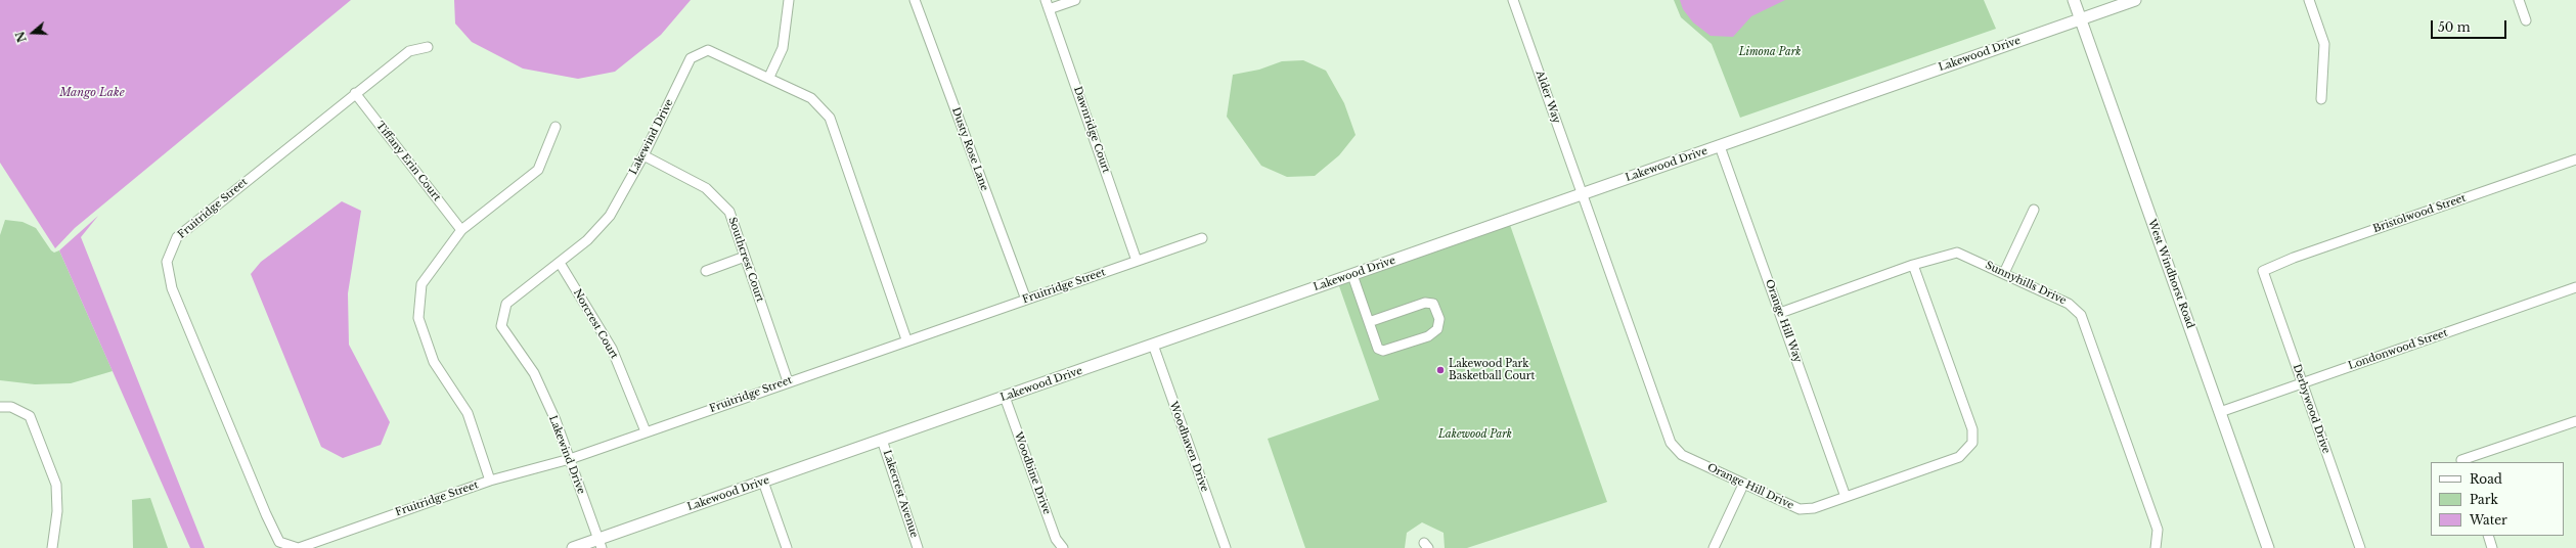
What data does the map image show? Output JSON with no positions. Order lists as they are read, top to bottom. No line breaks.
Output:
{"streets":{"street":["Lakewood Drive","Alder Way","Dawnridge Court","Lakewind Drive","Dusty Rose Lane","Tiffany Erin Court","Fruitridge Street","Bristolwood Street","Southcrest Court","West Windhorst Road","Sunnyhills Drive","Orange Hill Way","Norcrest Court","Londonwood Street","Derbywood Drive","Woodhaven Drive","Woodbine Drive","Orange Hill Drive","Lakecrest Avenue"]},"crossings":[["Lakewood Drive","Alder Way"],["Lakewood Drive","Lakewind Drive"],["Lakewood Drive","West Windhorst Road"],["Lakewood Drive","Orange Hill Way"],["Lakewood Drive","Woodhaven Drive"],["Lakewood Drive","Woodbine Drive"],["Lakewood Drive","Orange Hill Drive"],["Lakewood Drive","Lakecrest Avenue"],["Alder Way","Orange Hill Drive"],["Dawnridge Court","Fruitridge Street"],["Lakewind Drive","Fruitridge Street"],["Lakewind Drive","Southcrest Court"],["Lakewind Drive","Norcrest Court"],["Dusty Rose Lane","Fruitridge Street"],["Tiffany Erin Court","Fruitridge Street"],["Fruitridge Street","Southcrest Court"],["Fruitridge Street","Norcrest Court"],["Bristolwood Street","Derbywood Drive"],["West Windhorst Road","Londonwood Street"],["Sunnyhills Drive","Orange Hill Way"],["Sunnyhills Drive","Orange Hill Drive"],["Orange Hill Way","Orange Hill Drive"],["Londonwood Street","Derbywood Drive"]],"water":["Mango Lake"],"parks":["Limona Park","Lakewood Park"],"places":["Lakewood Park Basketball Court"],"legend":["Road","Park","Water"],"scale_bar":"50 m","north":"left"}
